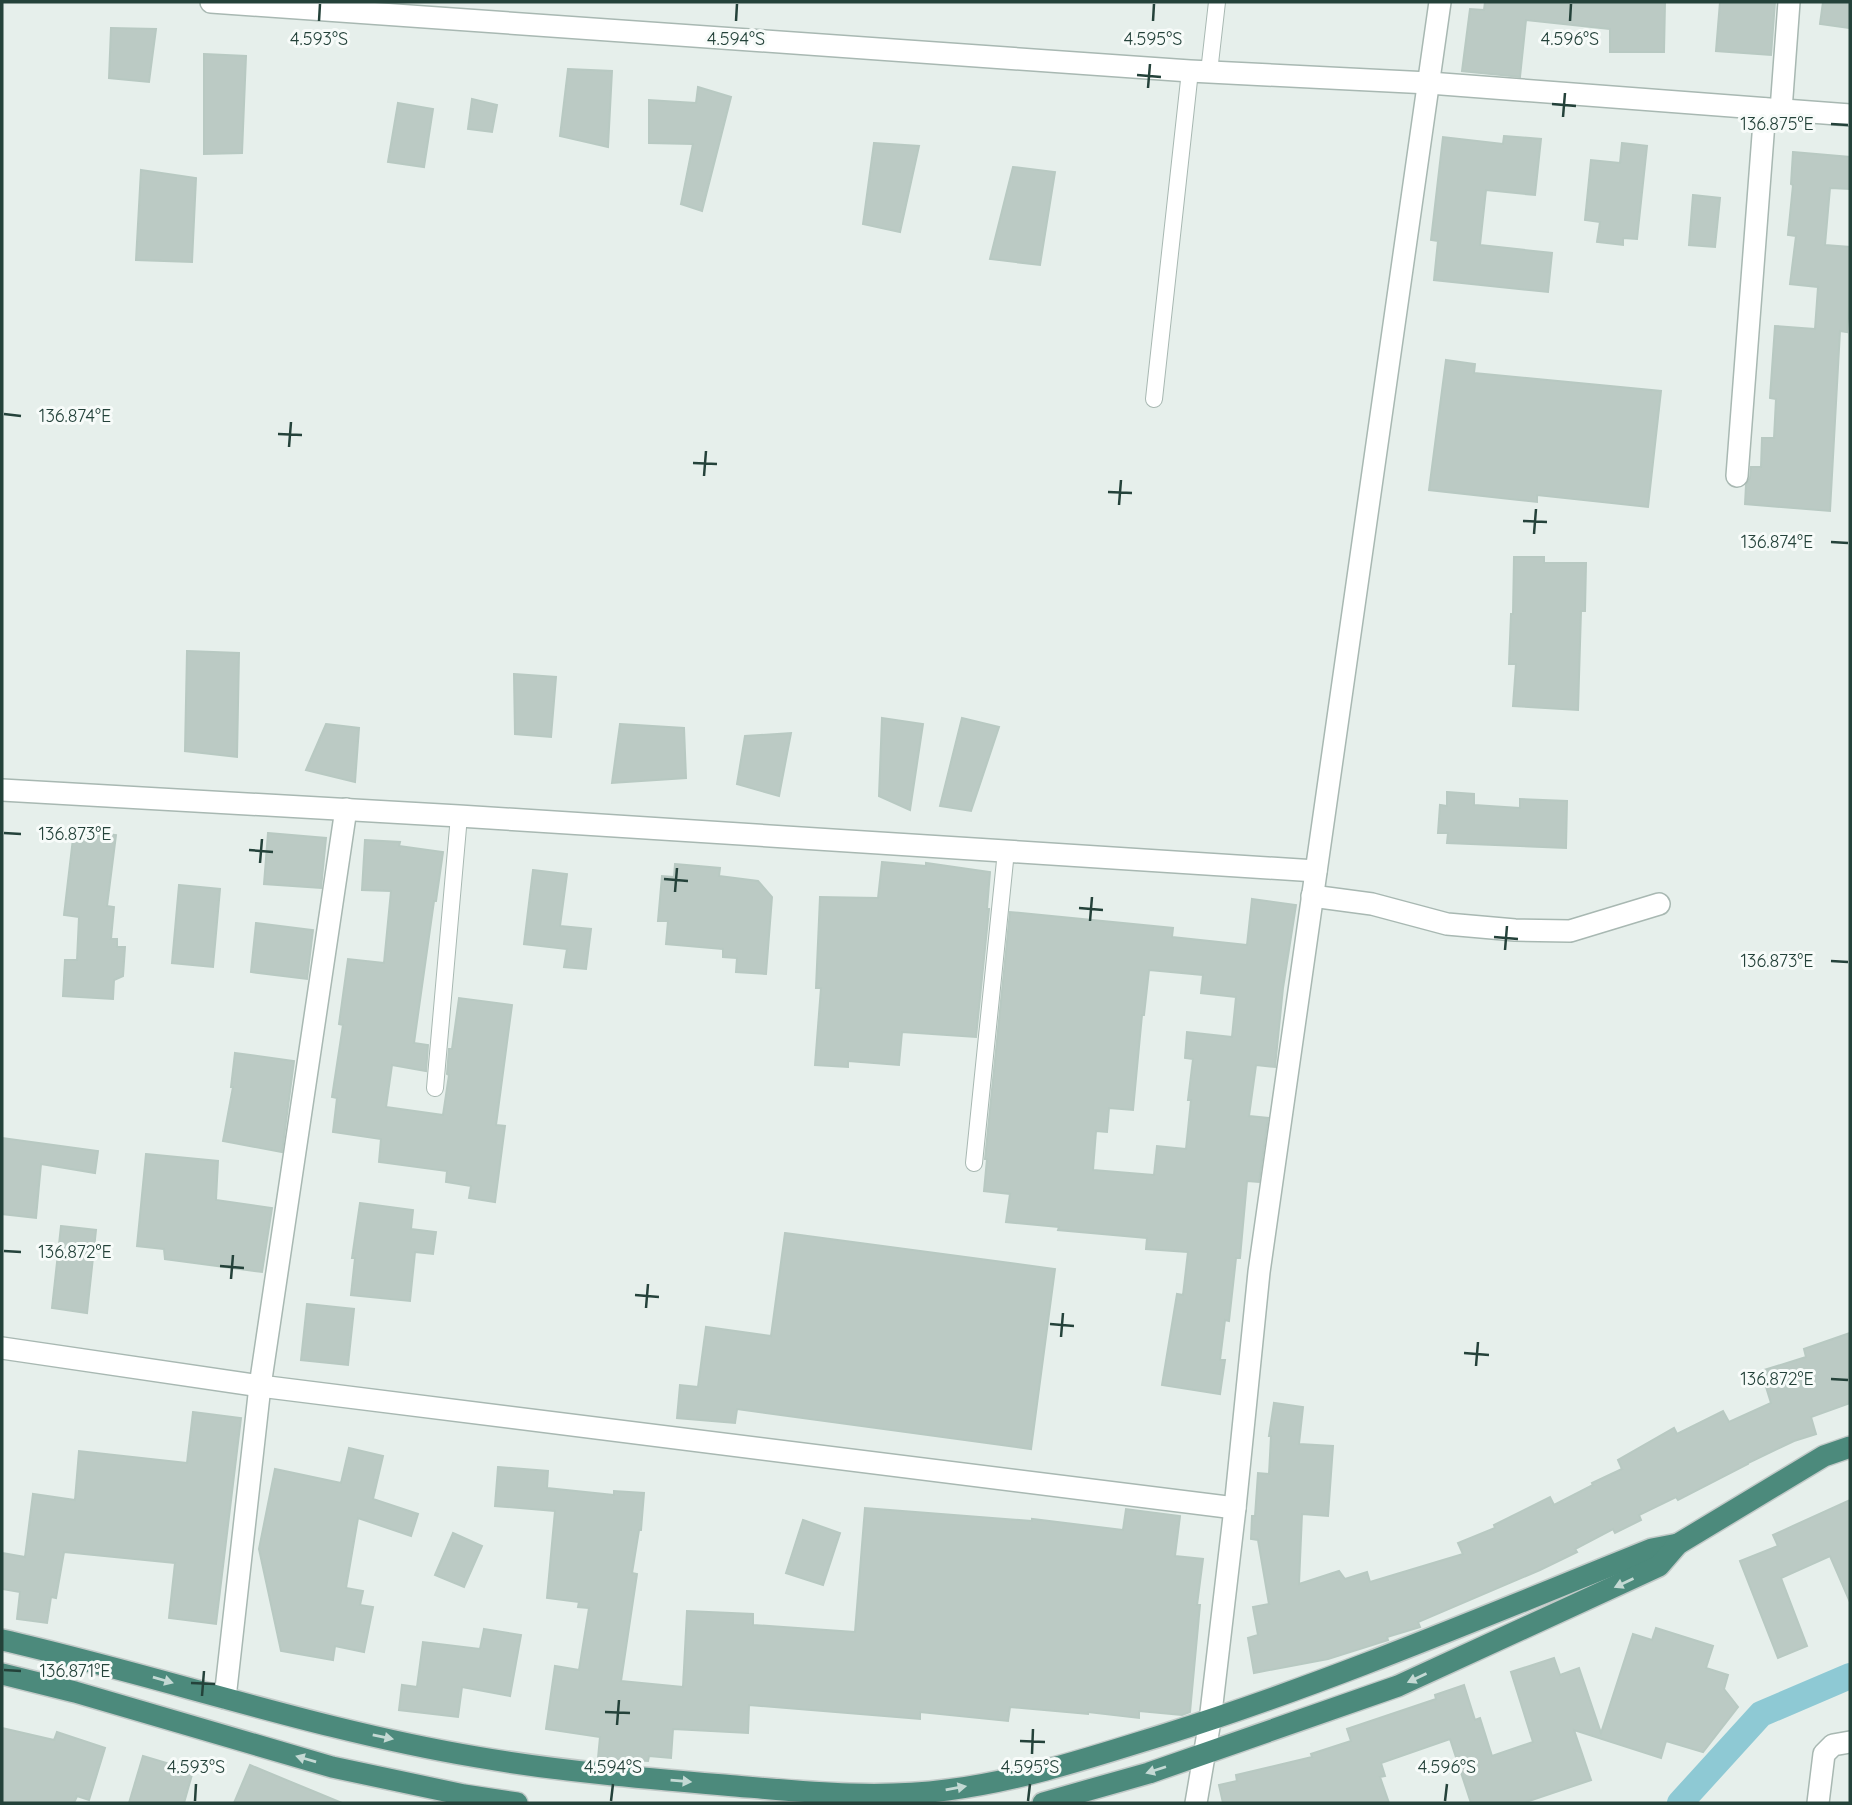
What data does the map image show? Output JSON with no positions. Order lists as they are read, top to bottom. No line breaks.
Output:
{"coordinates":["4.593°S","4.594°S","4.595°S","4.596°S","136.875°E","136.874°E","136.873°E","136.872°E","136.871°E"]}
